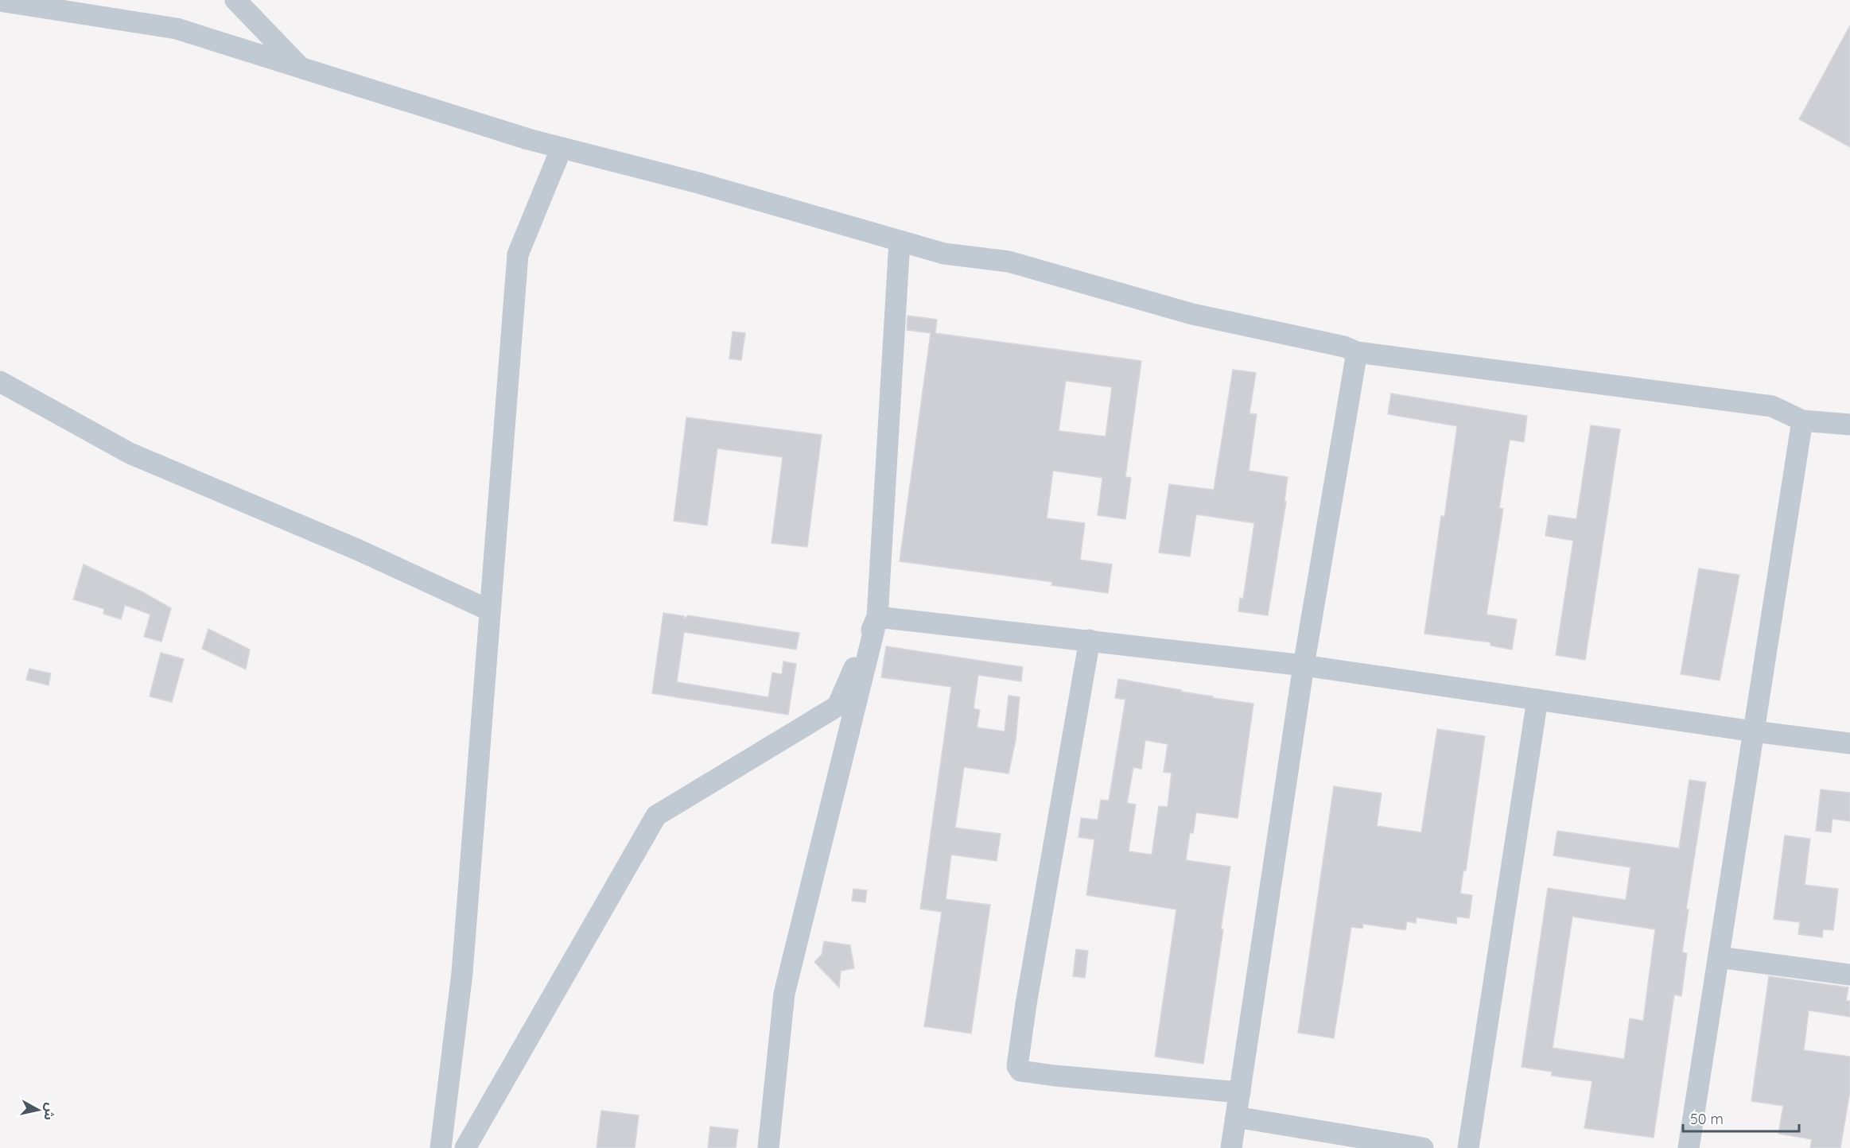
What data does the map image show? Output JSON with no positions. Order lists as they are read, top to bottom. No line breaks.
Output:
{"scale_bar":"50 m","north":"right"}
